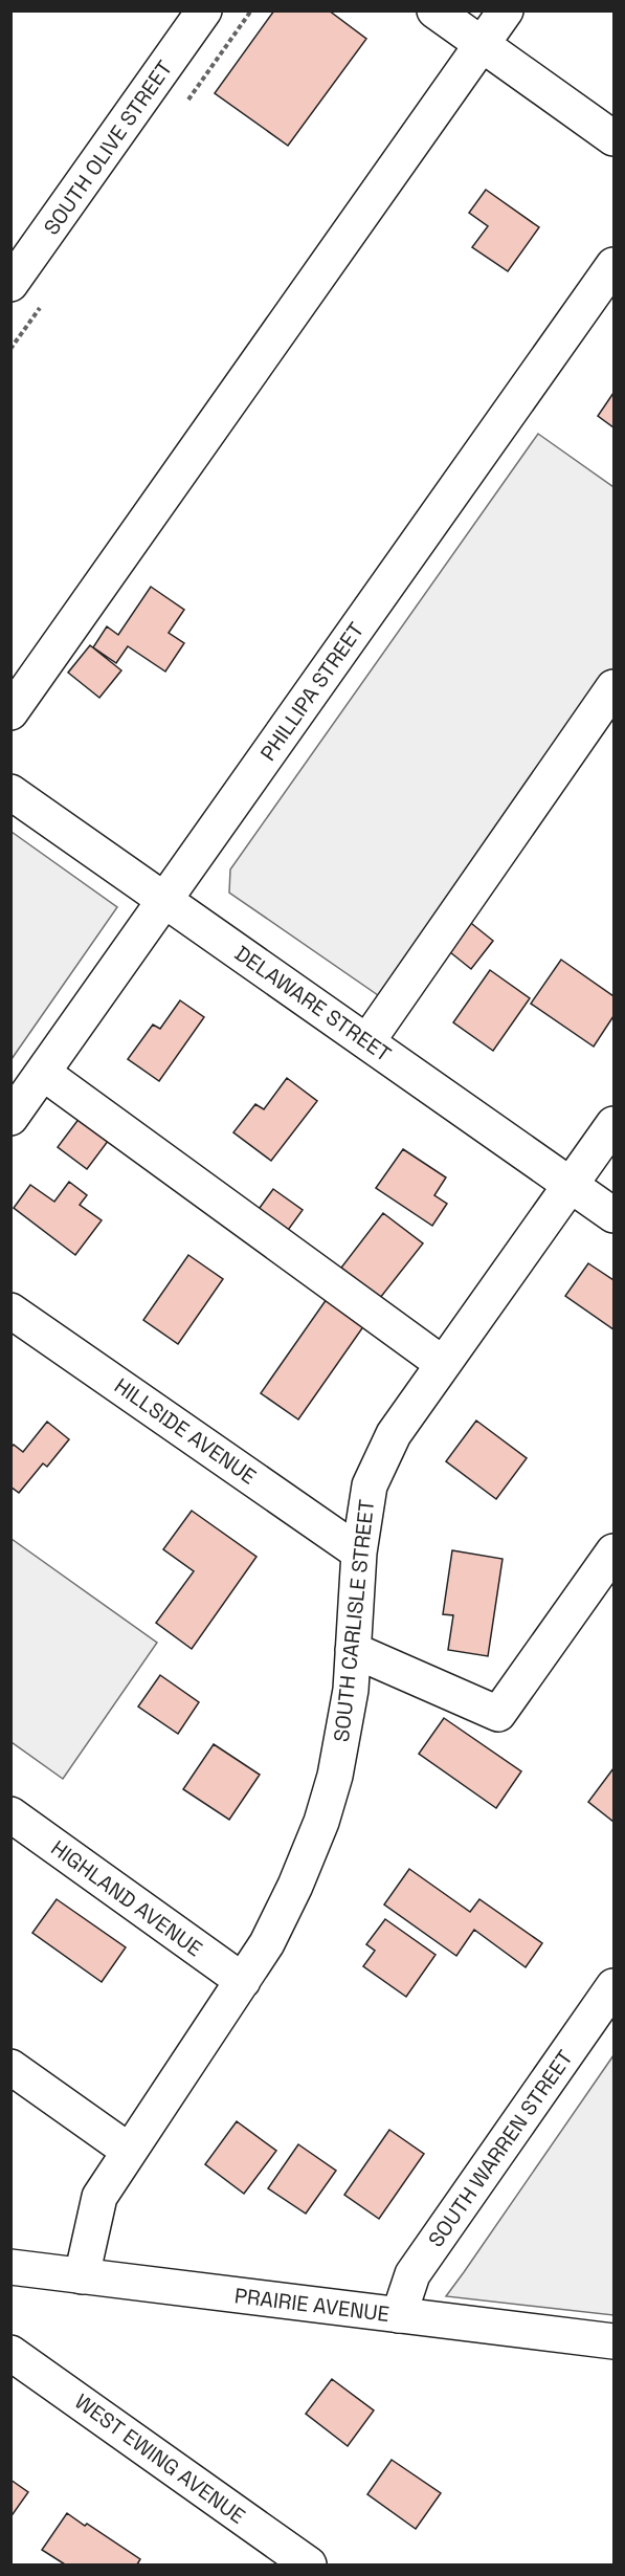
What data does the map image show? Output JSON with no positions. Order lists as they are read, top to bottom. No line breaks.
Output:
{"streets":{"street":["SOUTH OLIVE STREET","PHILLIPA STREET","DELAWARE STREET","HILLSIDE AVENUE","SOUTH CARLISLE STREET","HIGHLAND AVENUE","SOUTH WARREN STREET","PRAIRIE AVENUE","WEST EWING AVENUE"]},"crossings":[["PHILLIPA STREET","DELAWARE STREET"],["DELAWARE STREET","SOUTH CARLISLE STREET"],["HILLSIDE AVENUE","SOUTH CARLISLE STREET"],["SOUTH CARLISLE STREET","HIGHLAND AVENUE"],["SOUTH CARLISLE STREET","PRAIRIE AVENUE"],["SOUTH WARREN STREET","PRAIRIE AVENUE"]]}
